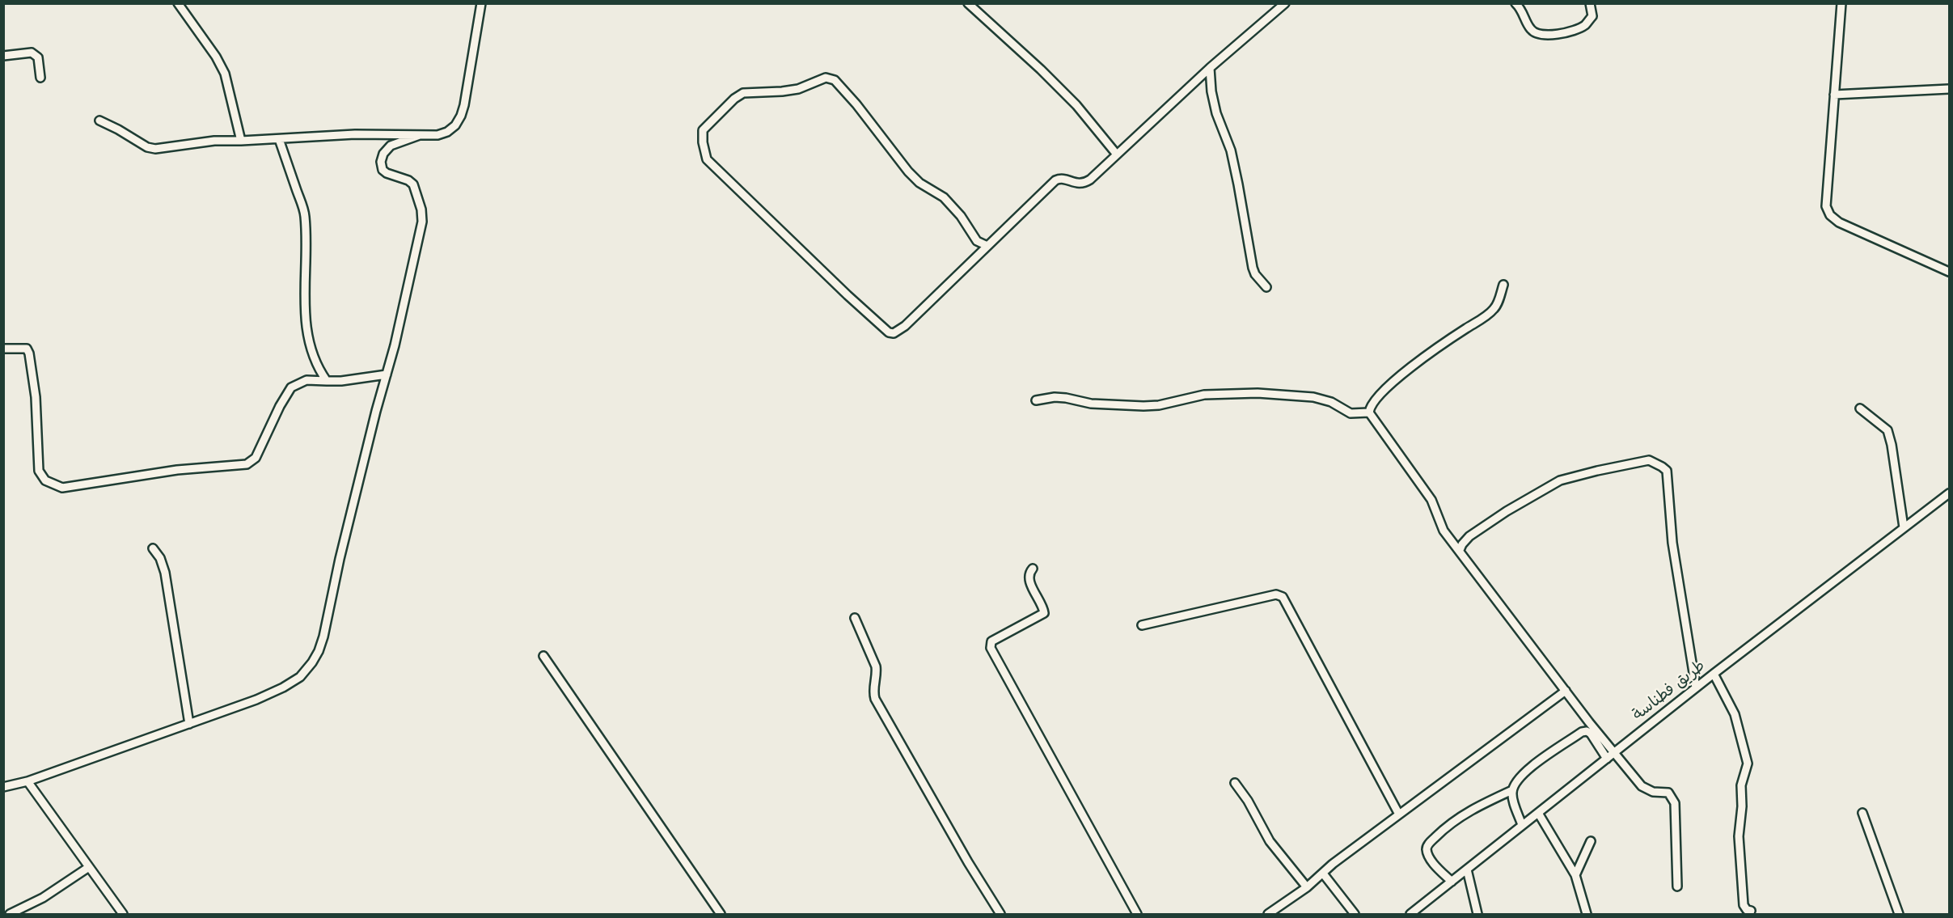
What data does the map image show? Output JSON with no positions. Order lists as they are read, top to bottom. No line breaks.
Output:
{"streets":{"street":["طريق فطناسة"]}}
